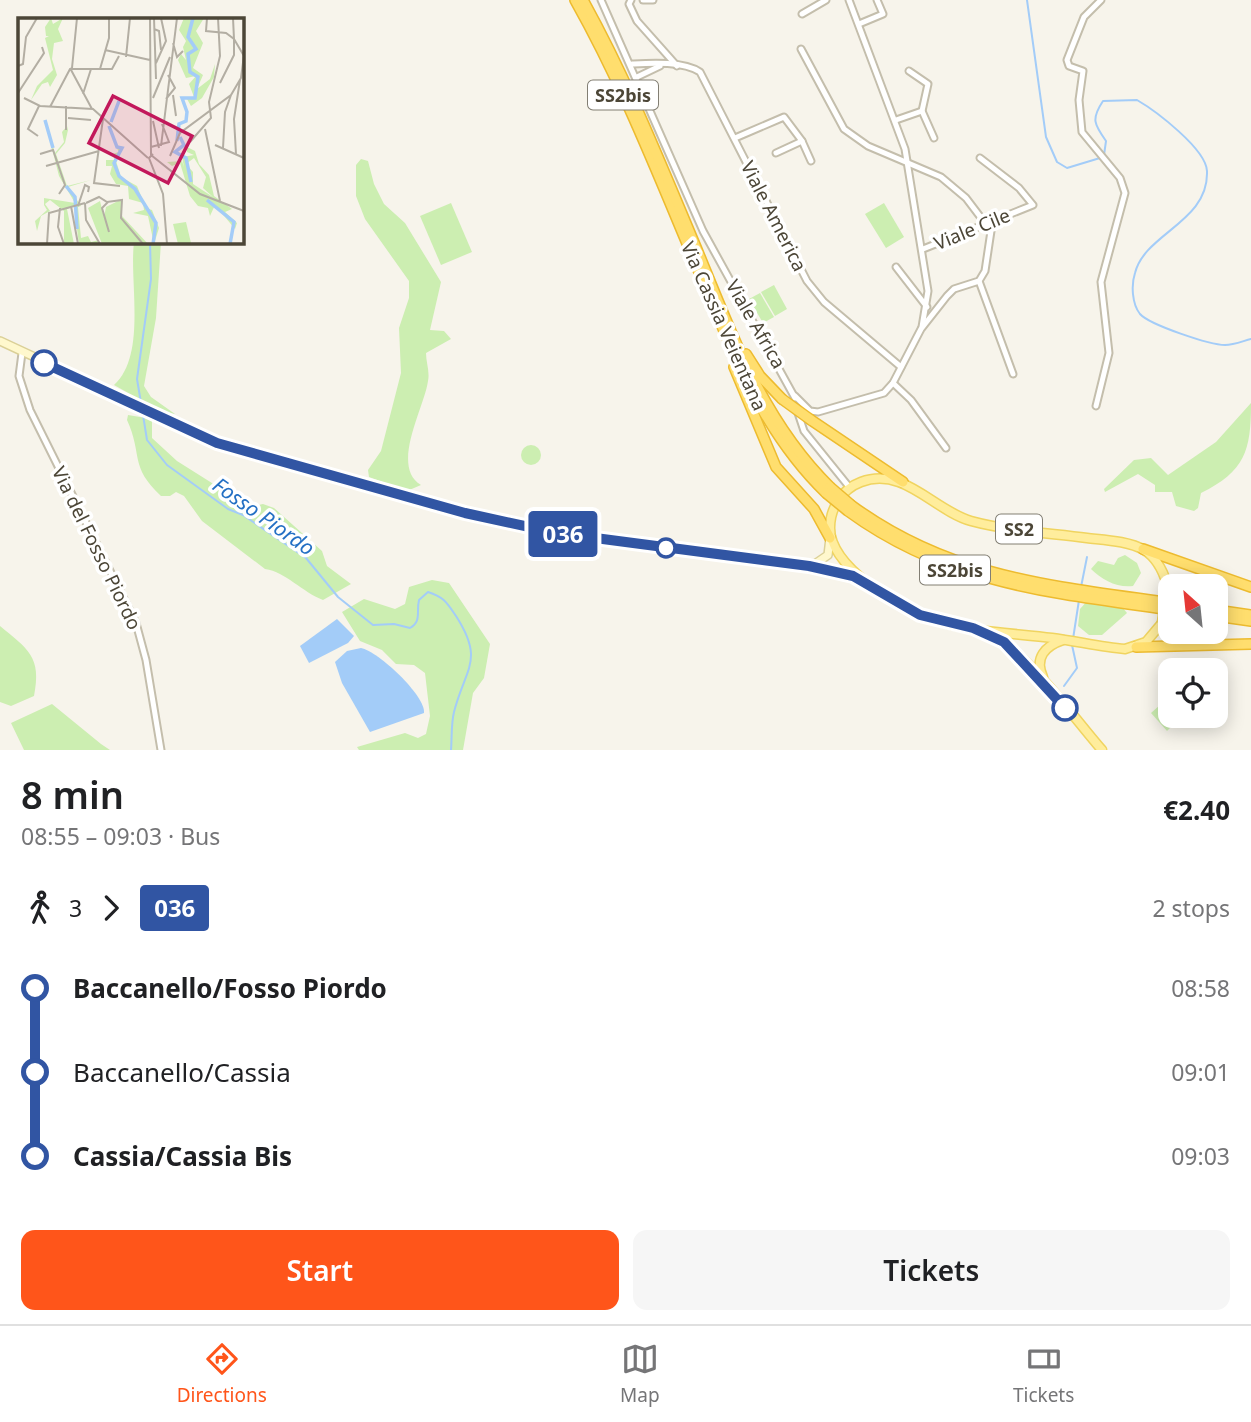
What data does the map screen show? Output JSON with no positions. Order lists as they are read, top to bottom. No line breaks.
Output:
{"streets":{"highway":["SS2bis","Via Cassia Veientana","SS2"],"street":["Viale America","Viale Cile","Viale Africa","Via del Fosso Piordo"]},"crossings":[["Viale America","Viale Africa"],["Via Cassia Veientana","SS2"]],"water":["Fosso Piordo"],"lines":["bus line 036"],"north":"top left","page":{"on_map":"036","heading":["8 min","08:55 – 09:03 · Bus","€2.40"],"legs":["3","036","2 stops"],"list":[{"name":"Baccanello/Fosso Piordo","value":"08:58"},{"name":"Baccanello/Cassia","value":"09:01"},{"name":"Cassia/Cassia Bis","value":"09:03"}],"buttons":["Start","Tickets"],"tabs":["Directions","Map","Tickets"]}}
